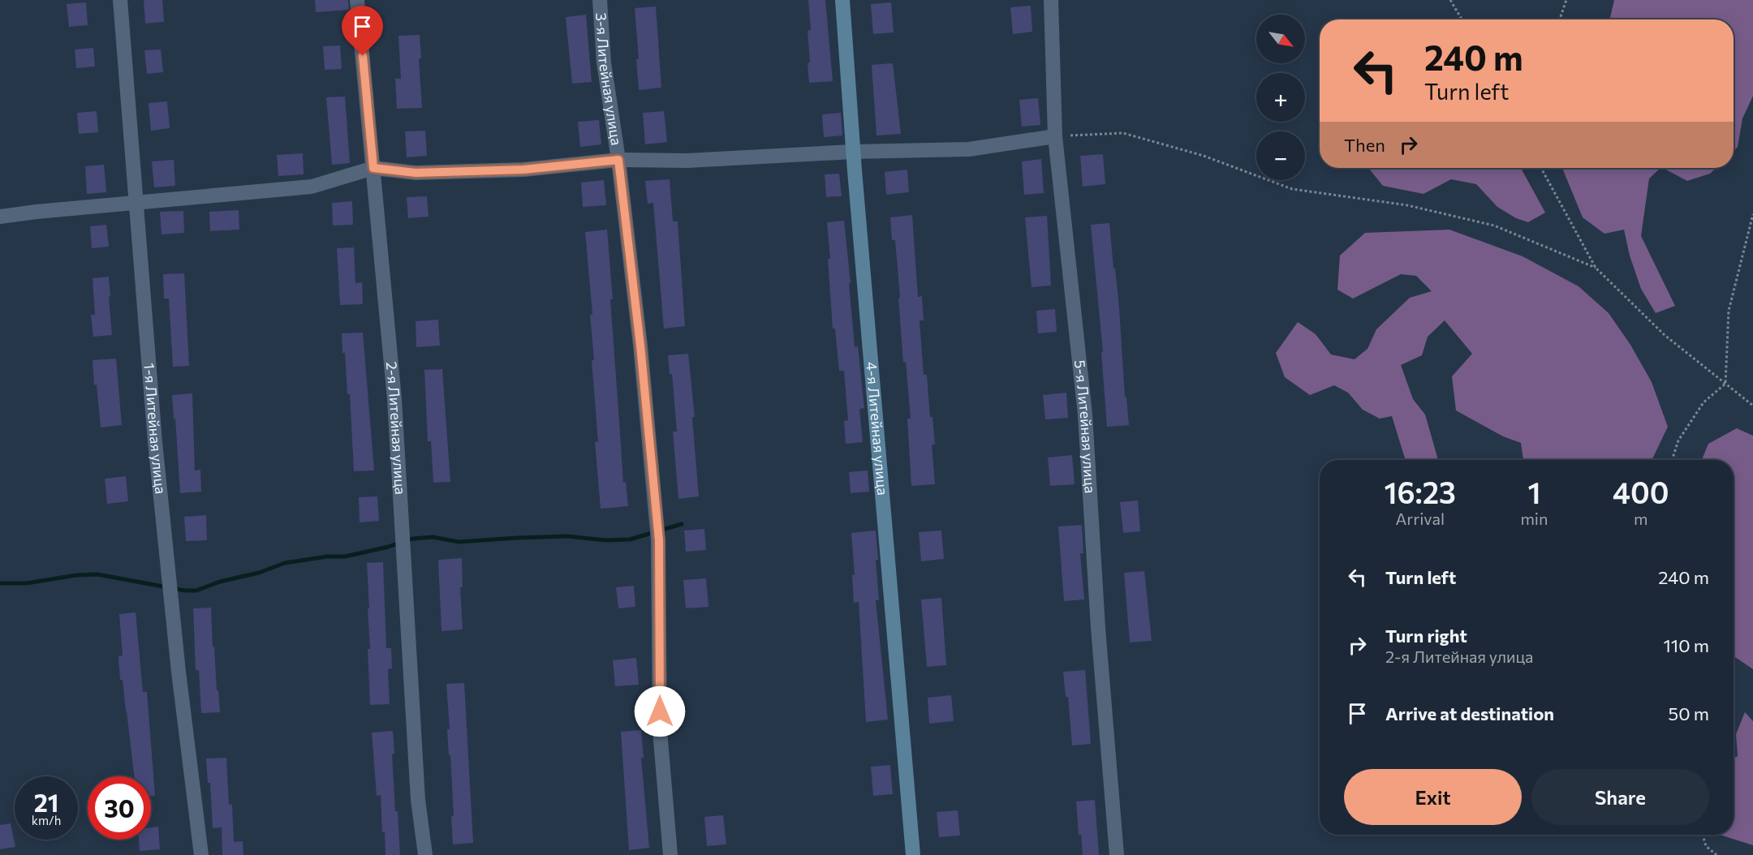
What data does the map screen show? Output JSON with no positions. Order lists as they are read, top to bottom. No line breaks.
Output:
{"streets":{"street":["3-я Литейная улица","2-я Литейная улица","4-я Литейная улица","5-я Литейная улица","1-я Литейная улица"]},"north":"bottom right","page":{"map_buttons":["+","−"],"turn":["240 m","Turn left"],"then":"Then","eta":["16:23","Arrival","1","min","400","m"],"list":[{"name":"Turn left","value":"240 m"},{"name":"Turn right","note":"2-я Литейная улица","value":"110 m"},{"name":"Arrive at destination","value":"50 m"}],"buttons":["Exit","Share"],"speed":"21 km/h","limit":"30"}}
